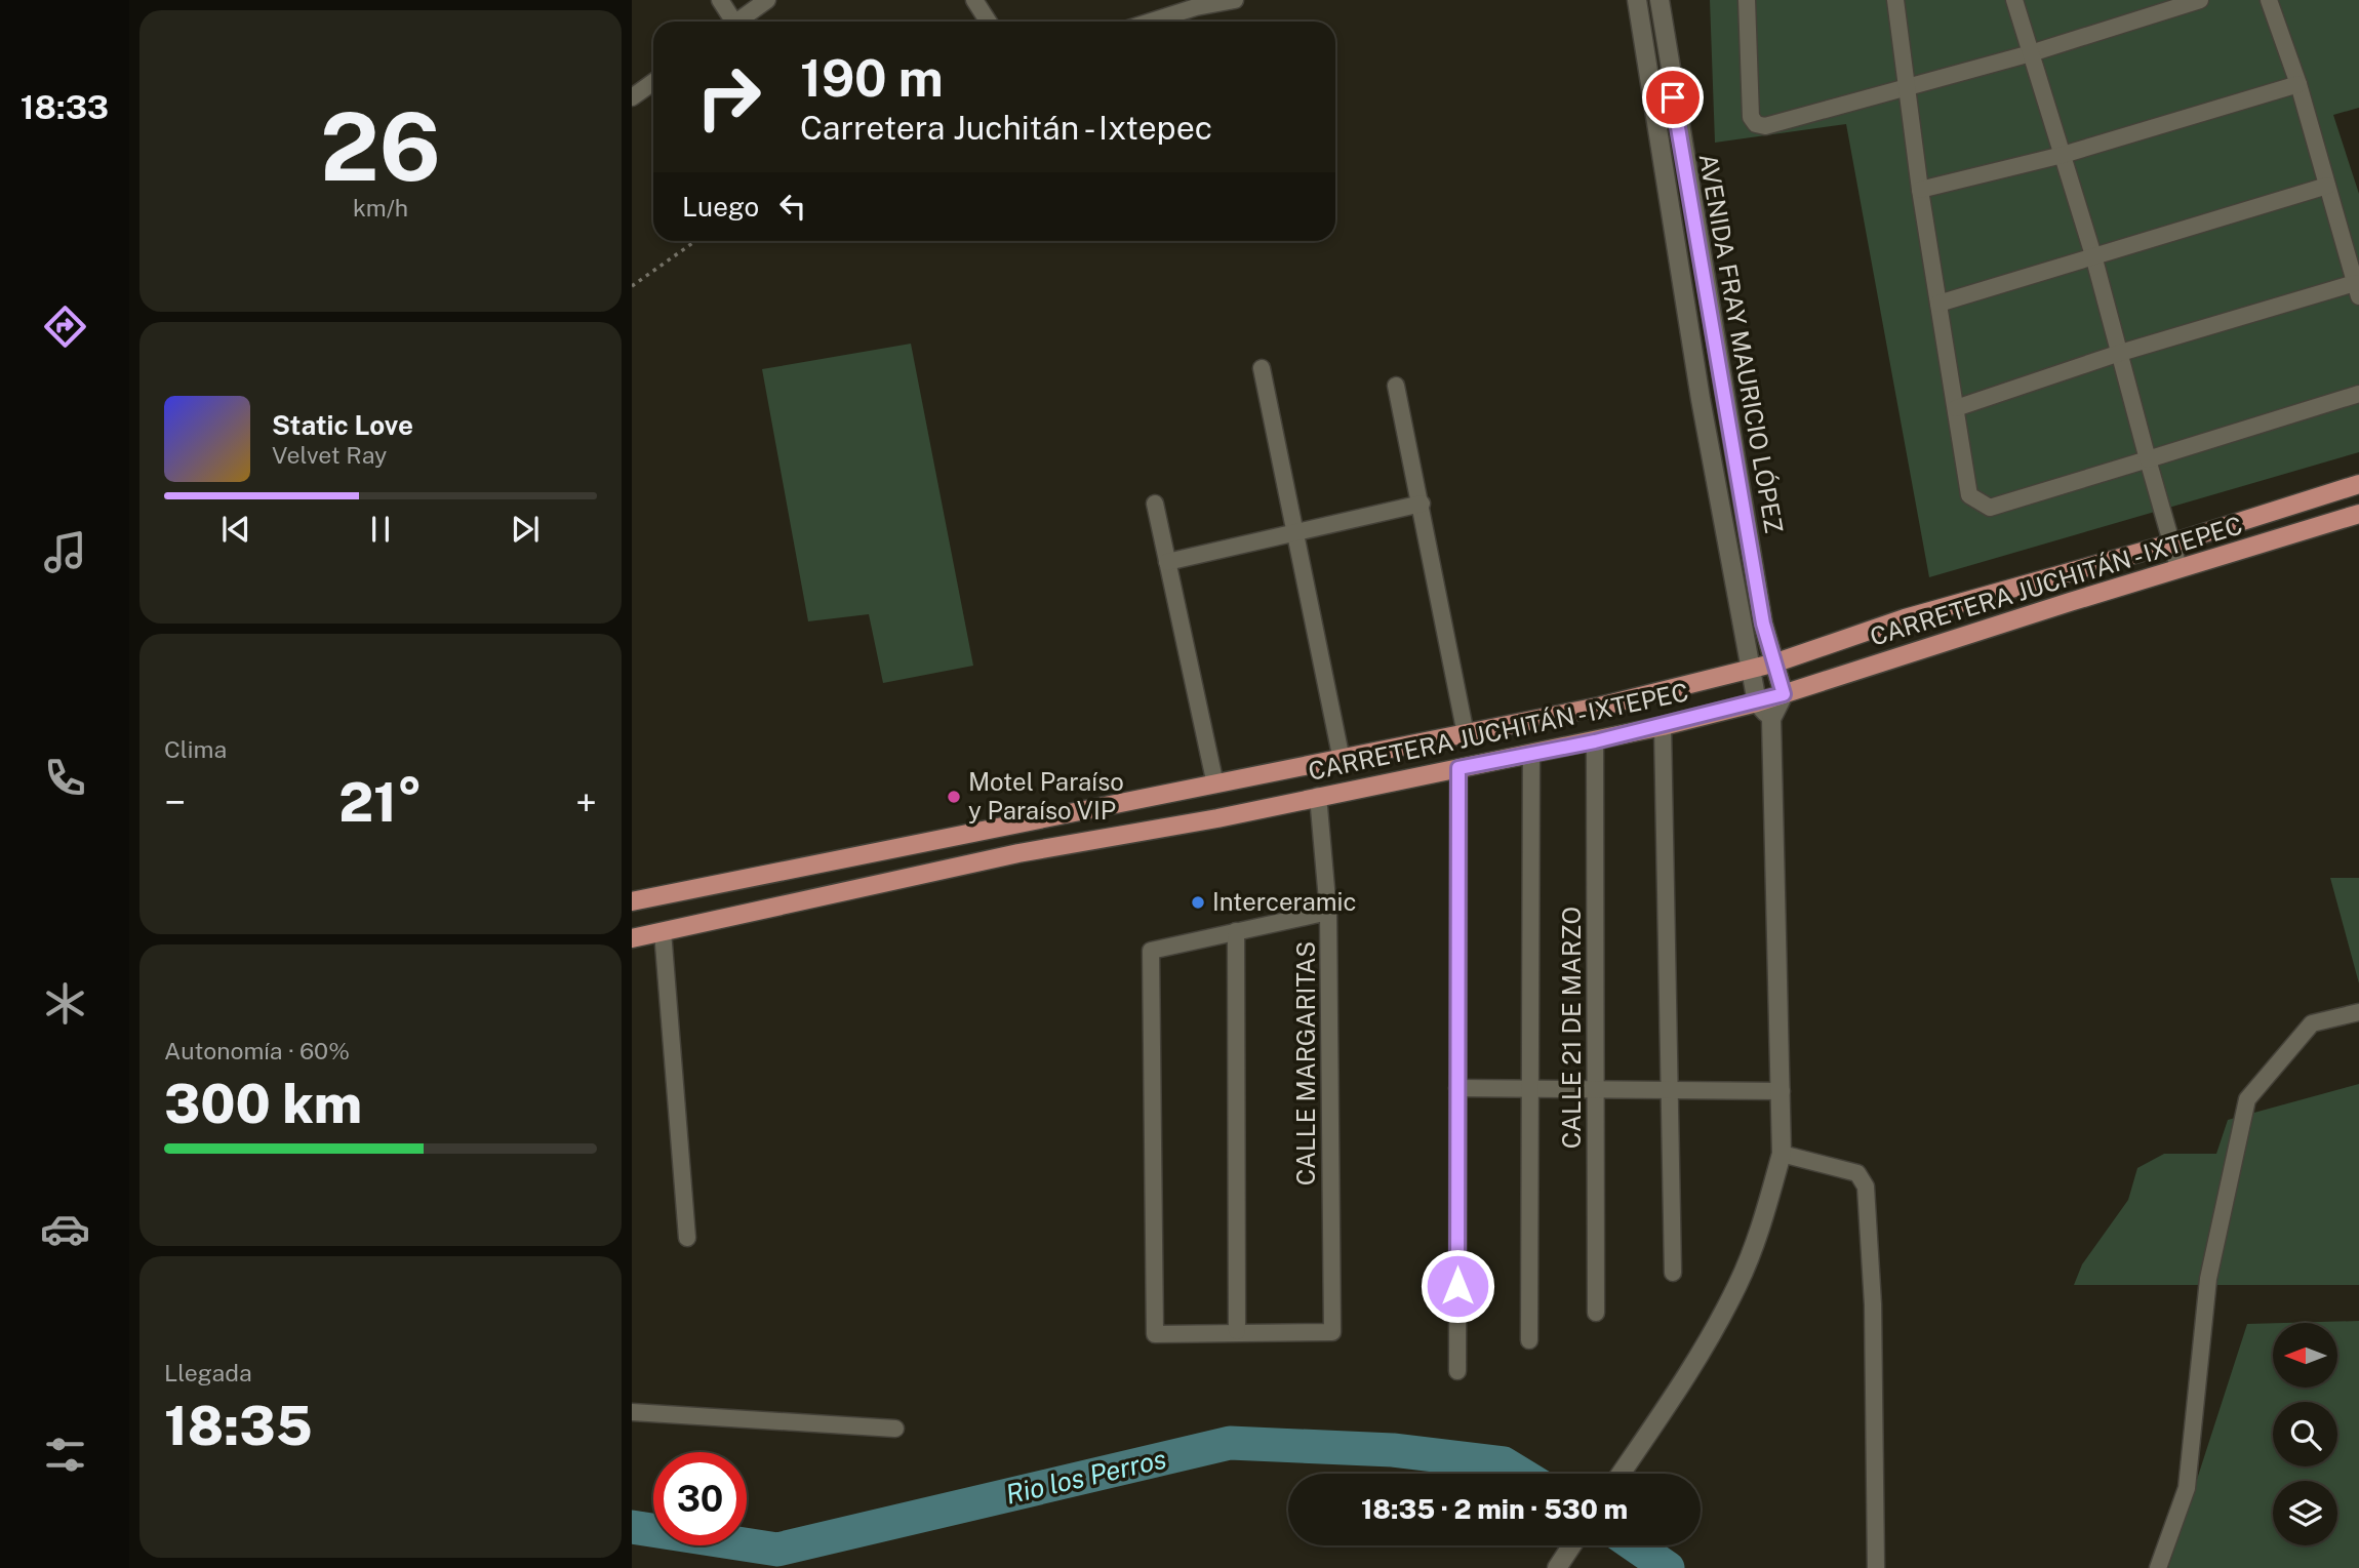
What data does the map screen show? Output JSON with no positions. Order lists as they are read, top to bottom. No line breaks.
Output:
{"streets":{"main road":["CARRETERA JUCHITÁN - IXTEPEC"],"street":["AVENIDA FRAY MAURICIO LÓPEZ","CALLE 21 DE MARZO","CALLE MARGARITAS"]},"crossings":[["AVENIDA FRAY MAURICIO LÓPEZ","CARRETERA JUCHITÁN - IXTEPEC"],["CARRETERA JUCHITÁN - IXTEPEC","CALLE 21 DE MARZO"],["CARRETERA JUCHITÁN - IXTEPEC","CALLE MARGARITAS"]],"water":["Rio los Perros"],"places":["Motel Paraíso y Paraíso VIP","Interceramic"],"north":"left","page":{"tabs":"18:33","tile":[["26","km/h"],"Clima",["Autonomía · 60%","300 km"],["Llegada","18:35"]],"turn":["190 m","Carretera Juchitán - Ixtepec"],"then":"Luego","song":["Static Love","Velvet Ray"],"heat":["−","21°","+"],"limit":"30","trip":"18:35 · 2 min · 530 m"}}
